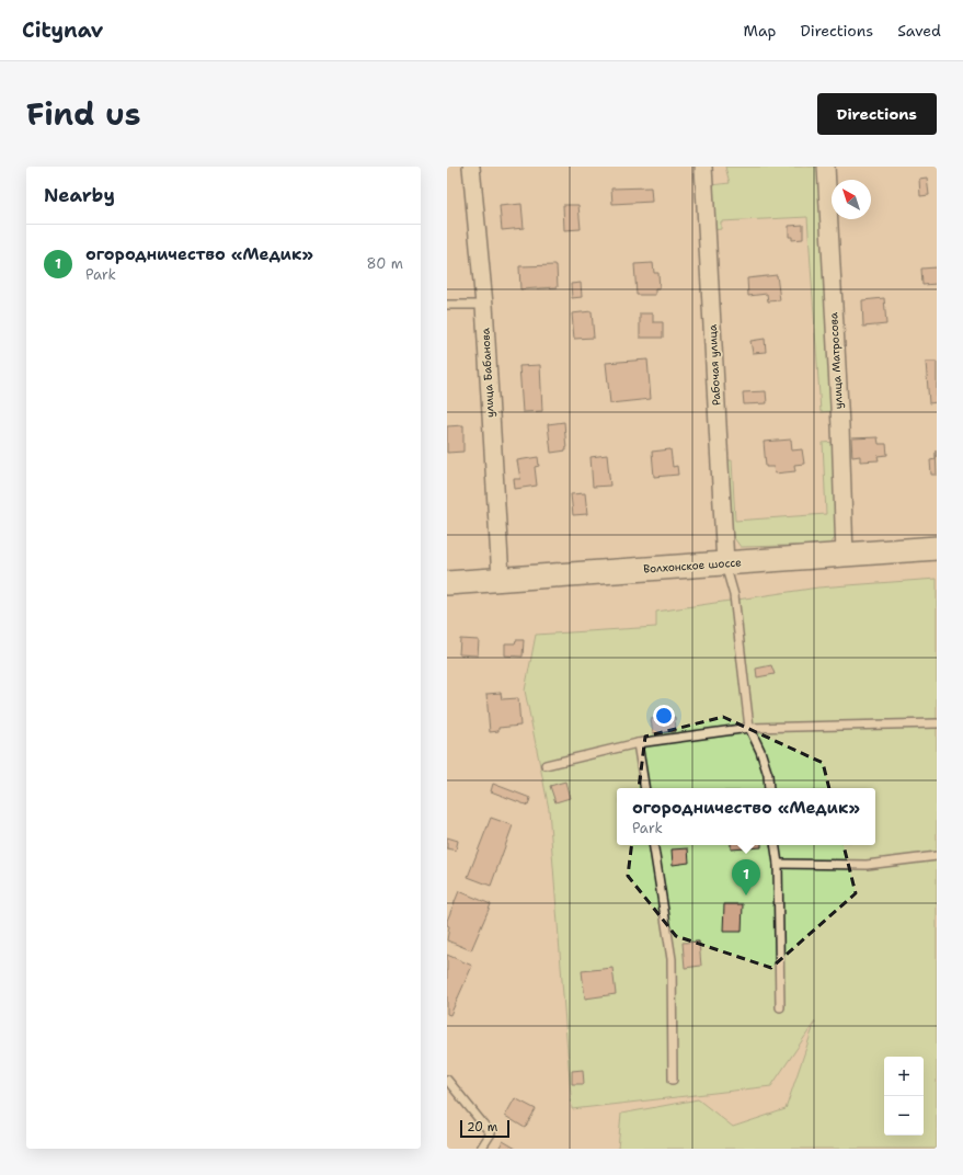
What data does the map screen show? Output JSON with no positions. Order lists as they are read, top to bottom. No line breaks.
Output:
{"streets":{"main road":["Волхонское шоссе"],"street":["улица Матросова","Рабочая улица","улица Бабанова"]},"crossings":[["улица Матросова","Волхонское шоссе"],["Рабочая улица","Волхонское шоссе"],["улица Бабанова","Волхонское шоссе"]],"scale_bar":"20 m","north":"top left","page":{"header":"Citynav","nav":["Map","Directions","Saved"],"title":"Find us","buttons":"Directions","heading":"Nearby","list":[{"mark":"1","name":"огородничество «Медик»","note":"Park","value":"80 m"}],"popup":["огородничество «Медик»","Park"],"pins":"1","map_buttons":["+","−"],"scale":"20 m"}}
